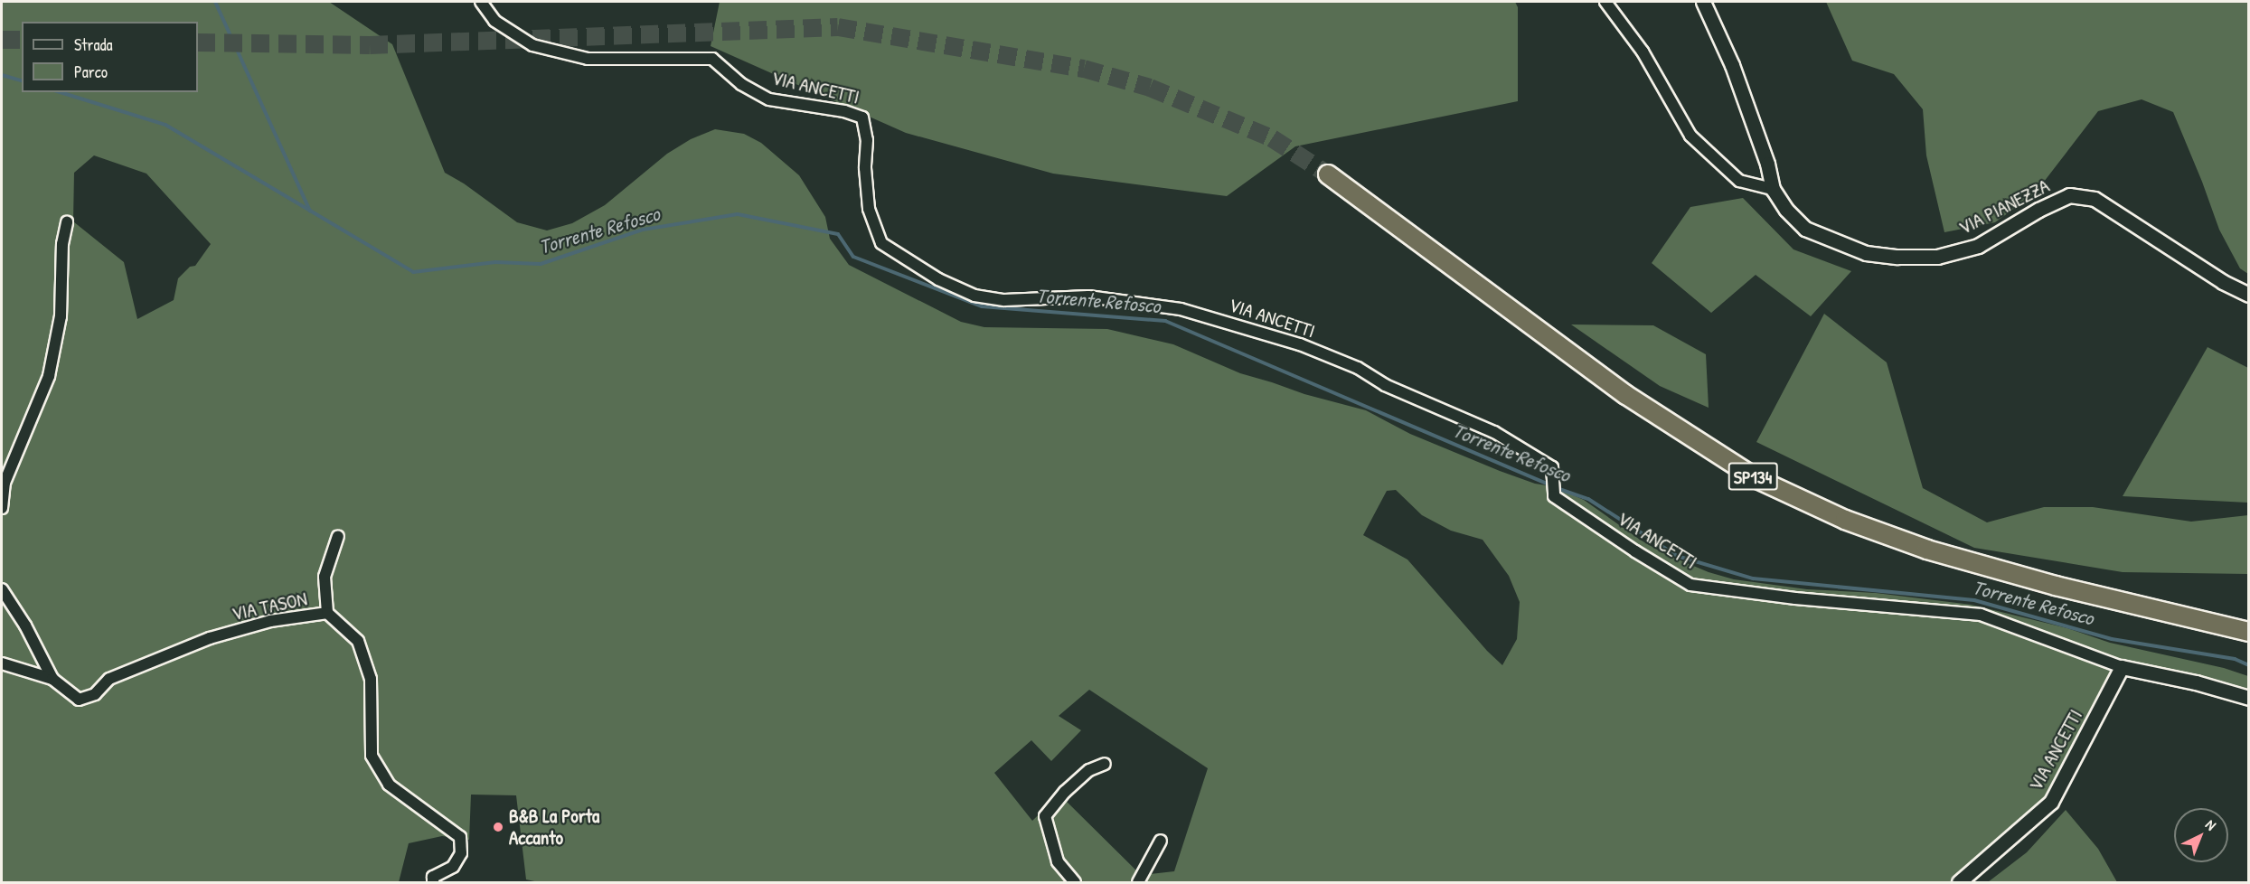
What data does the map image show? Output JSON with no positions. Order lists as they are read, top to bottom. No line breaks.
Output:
{"streets":{"highway":["SP134"],"street":["VIA ANCETTI","VIA PIANEZZA","VIA TASON"]},"water":["Torrente Refosco"],"places":["B&B La Porta Accanto"],"legend":["Strada","Parco"],"north":"top right"}
